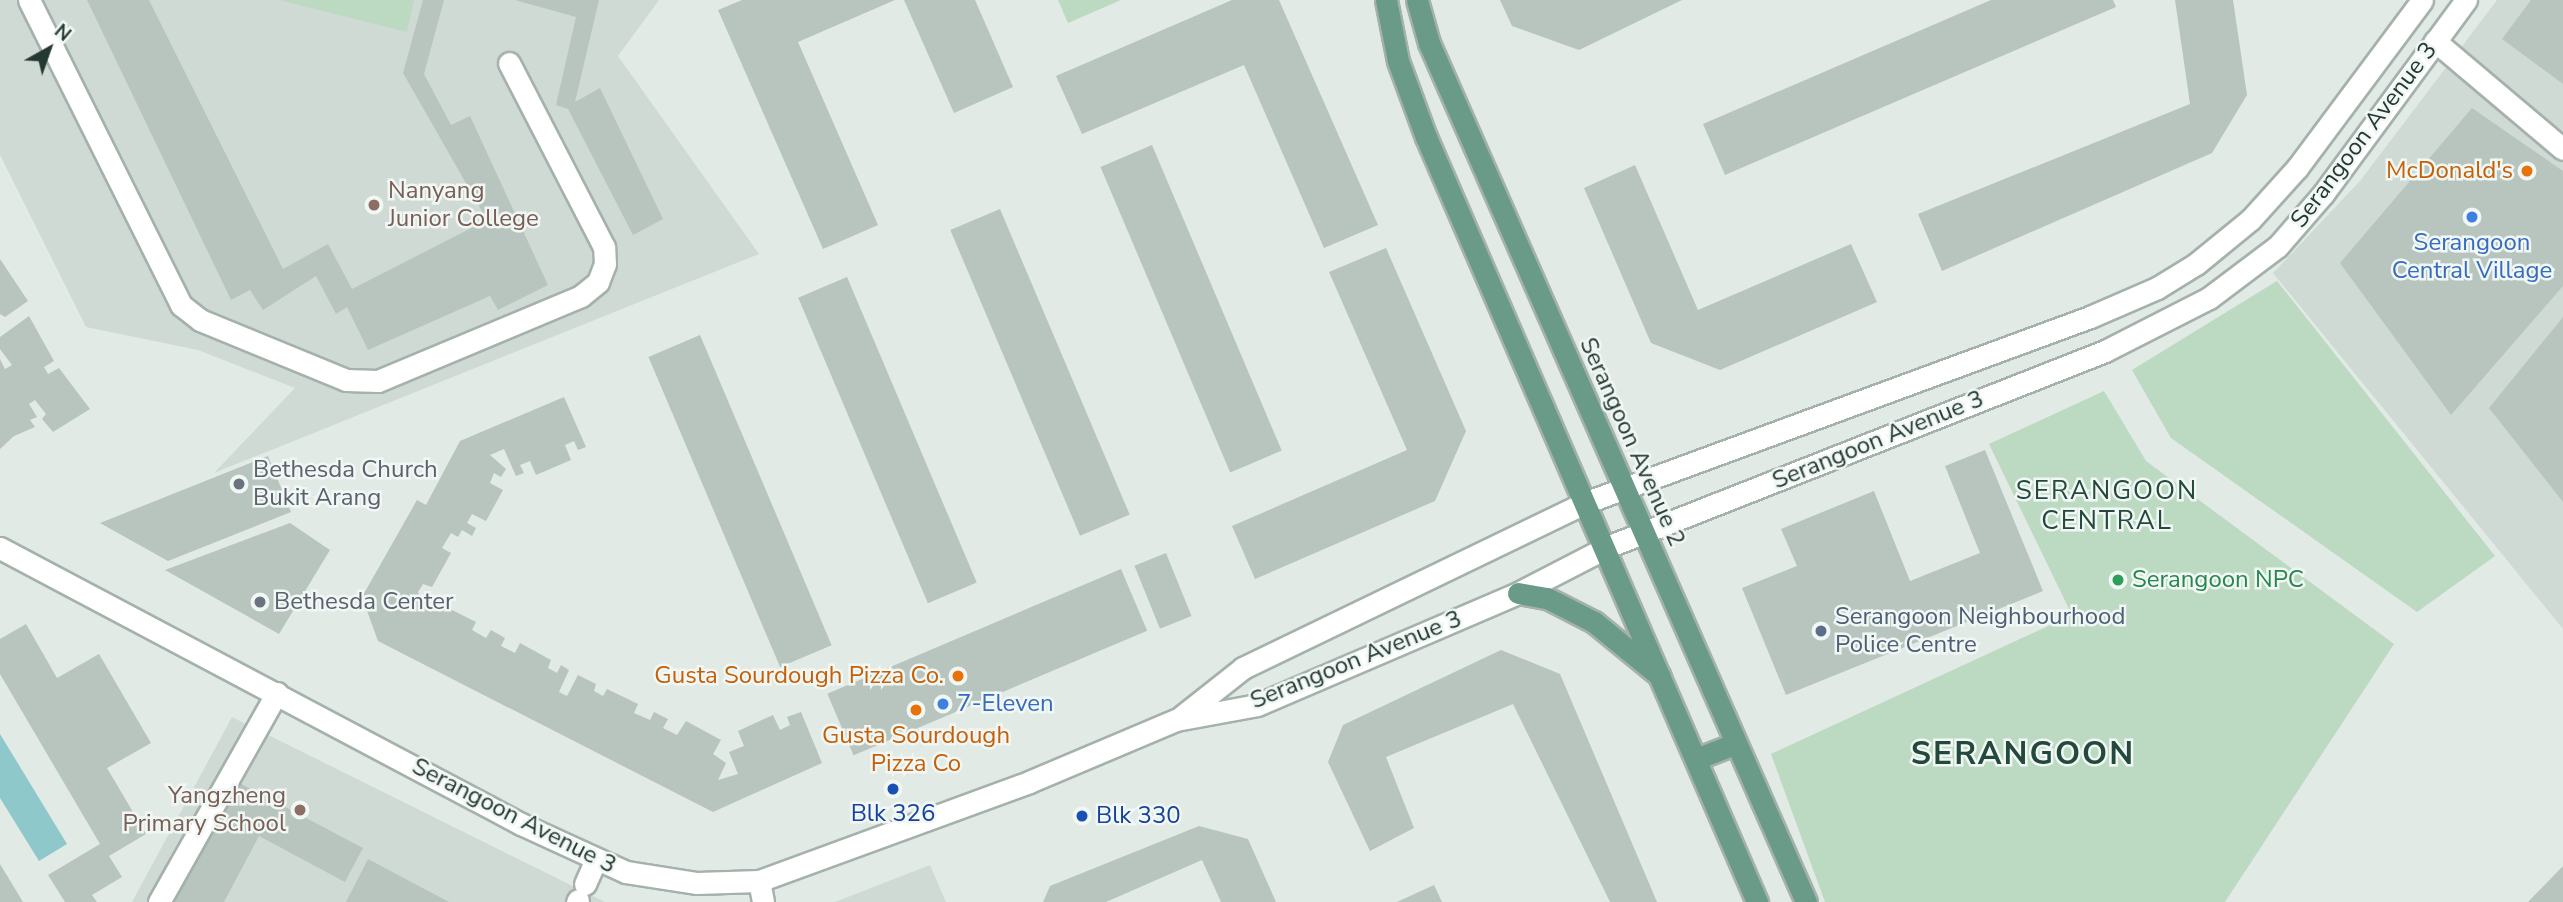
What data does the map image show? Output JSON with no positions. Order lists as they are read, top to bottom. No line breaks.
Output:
{"streets":{"main road":["Serangoon Avenue 2"],"street":["Serangoon Avenue 3"]},"crossings":[["Serangoon Avenue 3","Serangoon Avenue 2"]],"districts":["SERANGOON CENTRAL","SERANGOON"],"places":["McDonald's","Nanyang Junior College","Serangoon Central Village","Bethesda Church Bukit Arang","Serangoon NPC","Bethesda Center","Serangoon Neighbourhood Police Centre","Gusta Sourdough Pizza Co.","7-Eleven","Gusta Sourdough Pizza Co","Blk 326","Yangzheng Primary School","Blk 330"],"north":"top right"}
